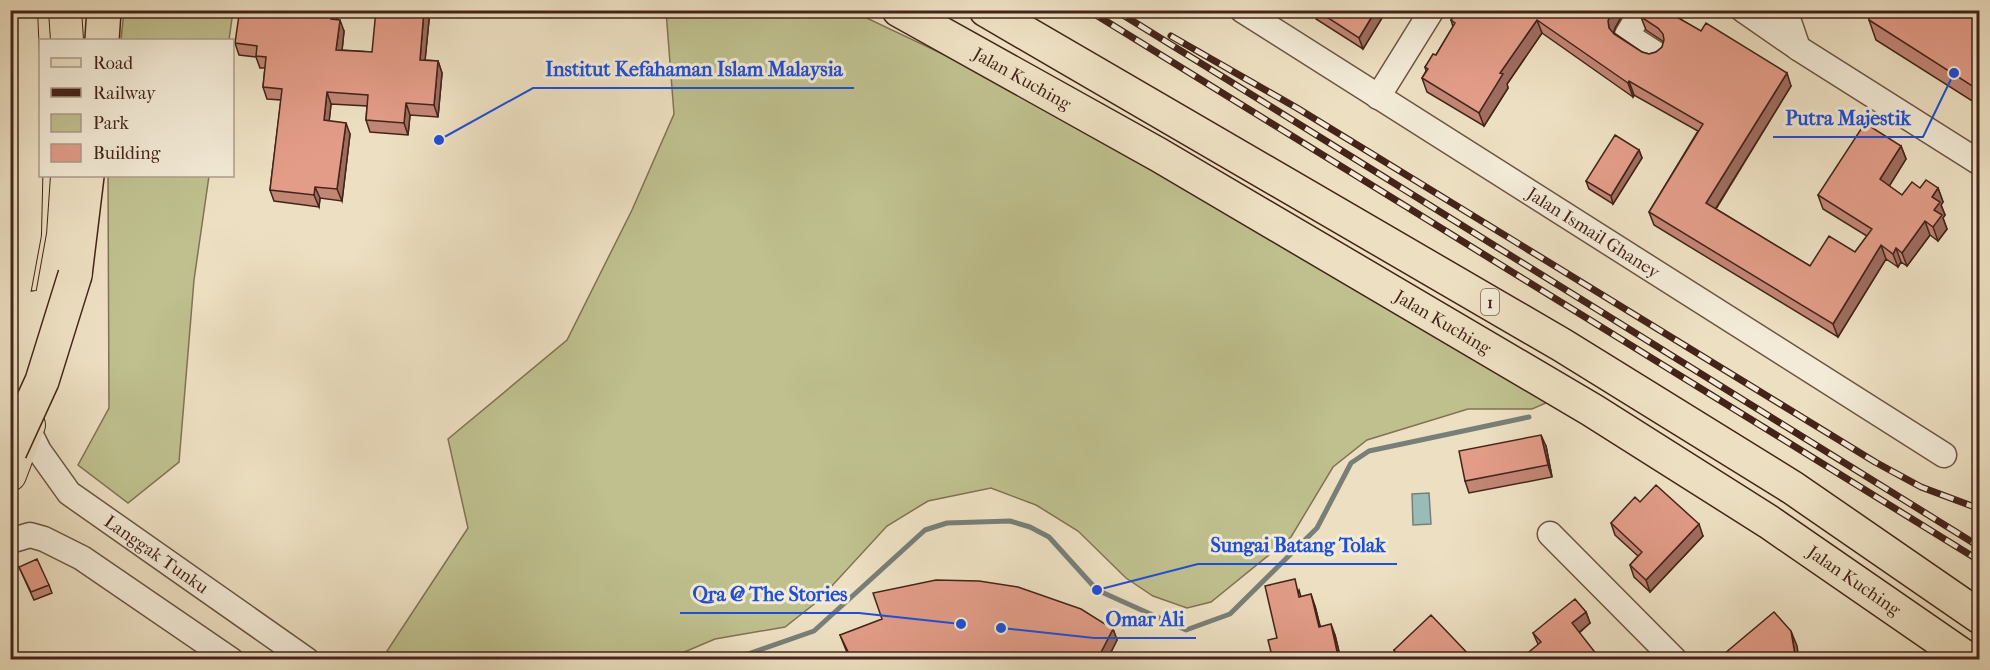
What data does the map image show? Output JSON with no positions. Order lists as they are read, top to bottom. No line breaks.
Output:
{"streets":{"highway":["Jalan Kuching","1"],"street":["Jalan Ismail Ghaney","Langgak Tunku"]},"places":["Putra Majestik","Institut Kefahaman Islam Malaysia","Sungai Batang Tolak","Qra @ The Stories","Omar Ali"],"legend":["Road","Railway","Park","Building"]}
